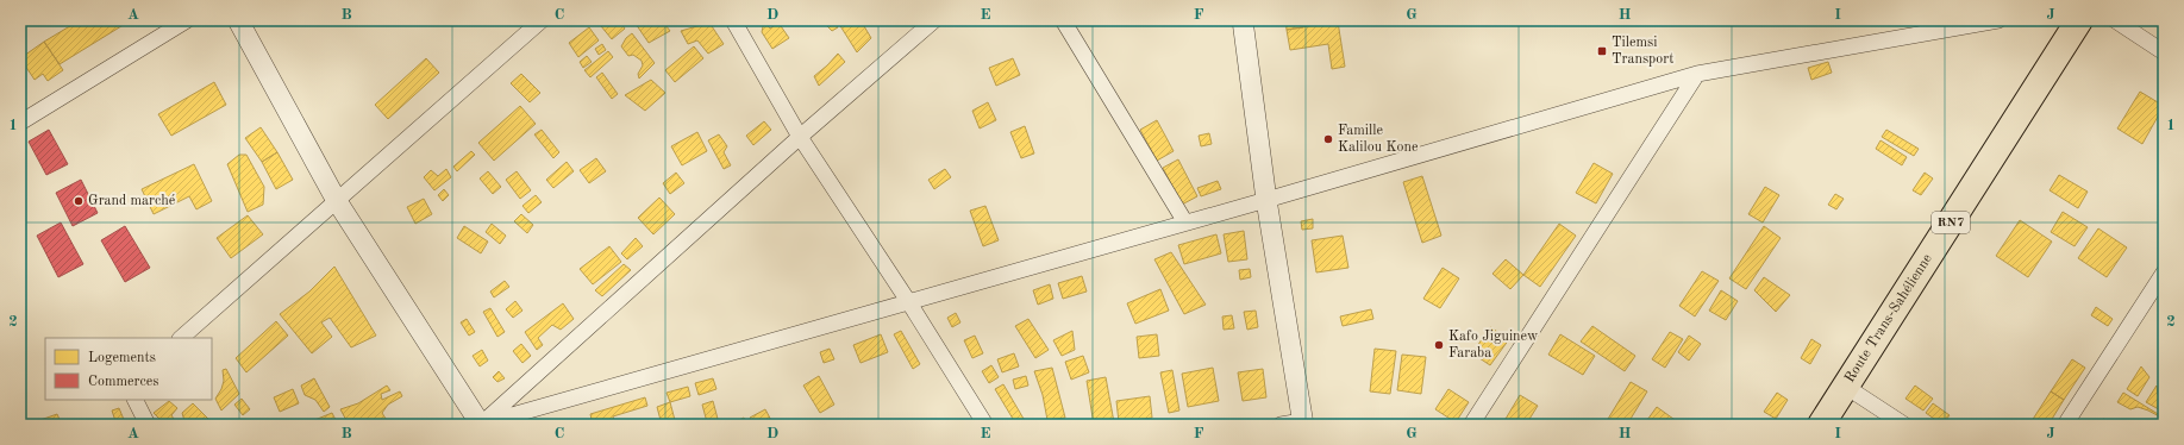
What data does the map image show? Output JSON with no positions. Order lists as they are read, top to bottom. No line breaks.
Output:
{"streets":{"highway":["RN7","Route Trans-Sahélienne"]},"places":{"transit":["Tilemsi Transport"],"other":["Famille Kalilou Kone","Grand marché","Kafo Jiguinew Faraba"]},"legend":["Logements","Commerces"],"grid":{"columns":["A","B","C","D","E","F","G","H","I","J"],"rows":["1","2"]}}
